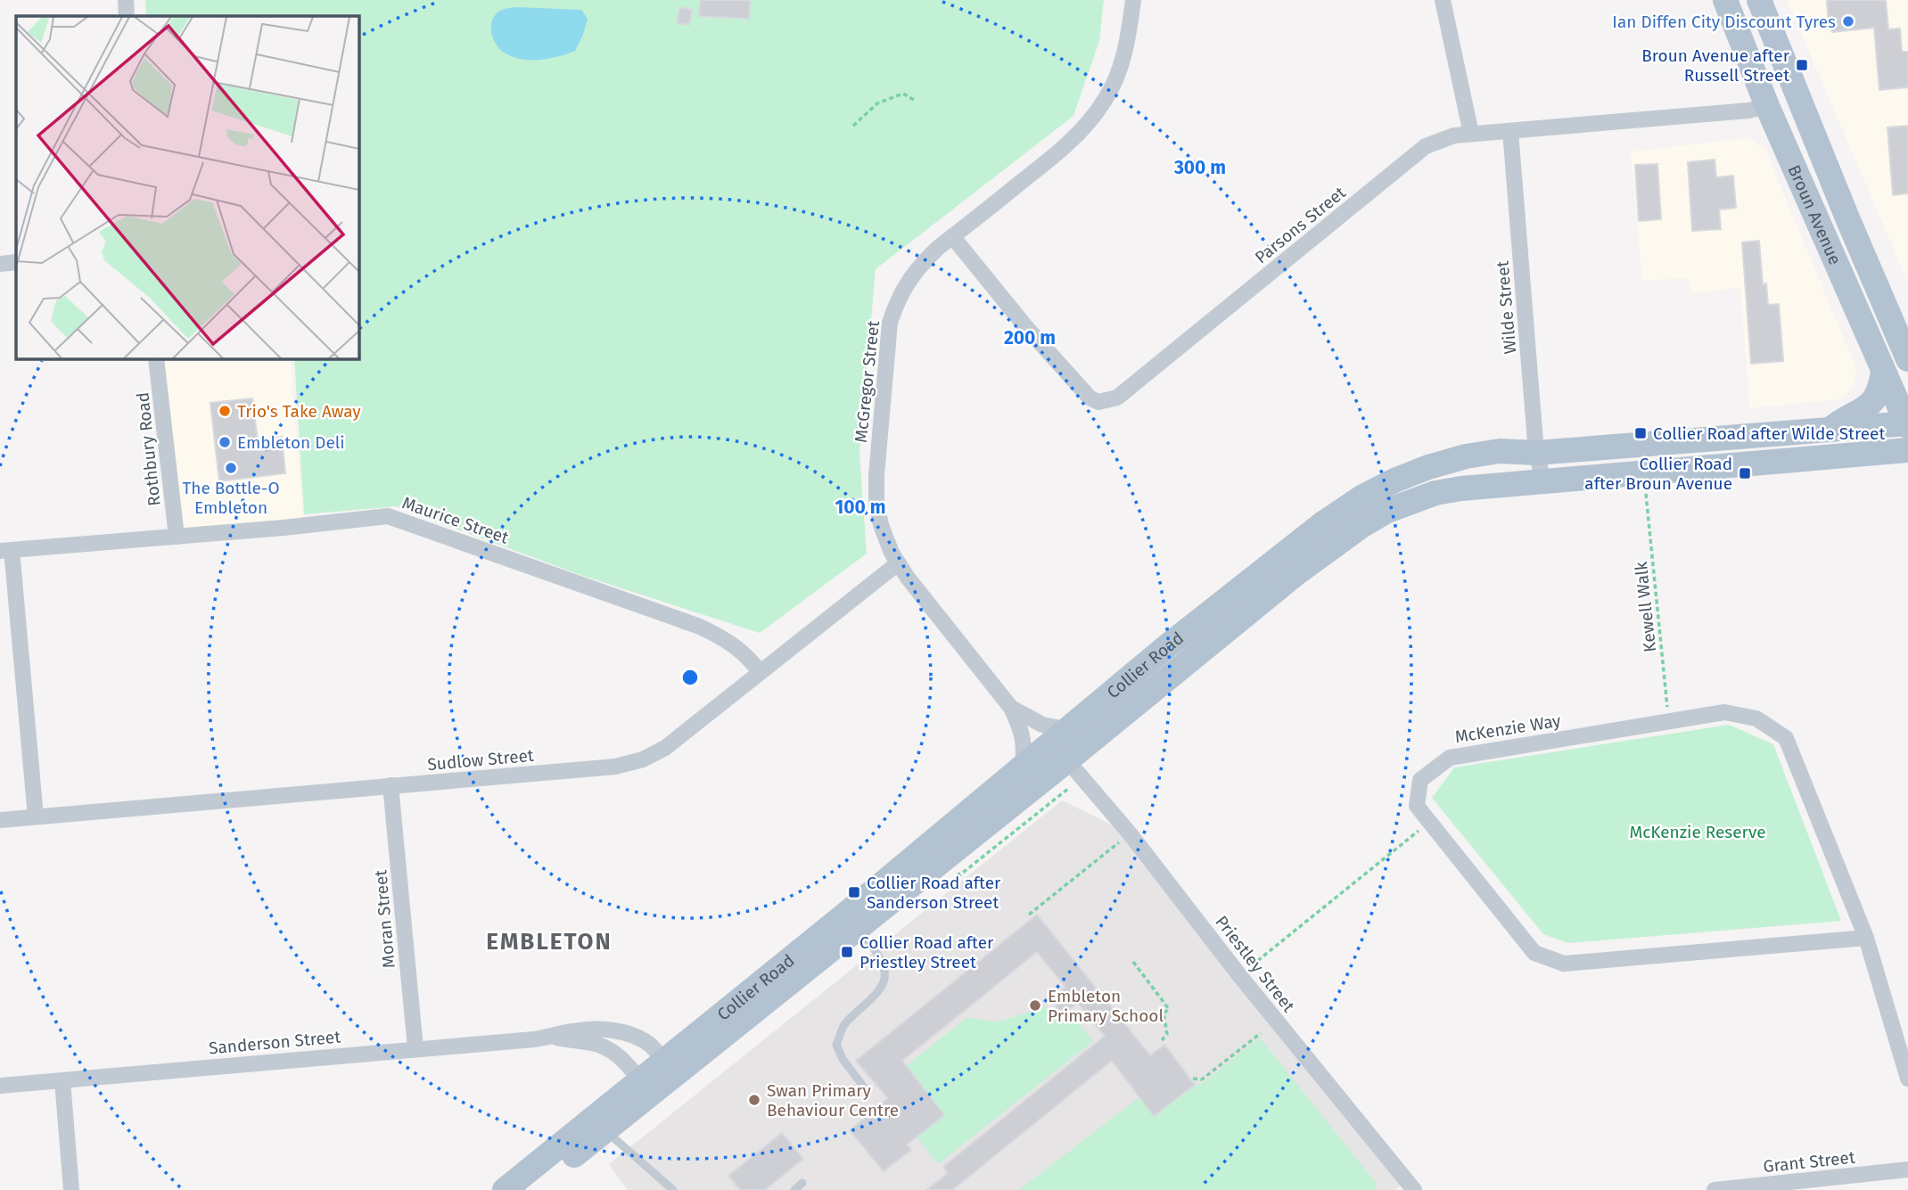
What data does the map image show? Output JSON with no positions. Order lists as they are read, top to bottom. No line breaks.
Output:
{"streets":{"main road":["Broun Avenue","Collier Road"],"street":["Parsons Street","Wilde Street","McGregor Street","Rothbury Road","Maurice Street","McKenzie Way","Sudlow Street","Moran Street","Priestley Street","Sanderson Street","Grant Street"],"path":["Kewell Walk"]},"crossings":[["Broun Avenue","Parsons Street"],["Broun Avenue","Collier Road"],["Parsons Street","Wilde Street"],["Parsons Street","McGregor Street"],["Wilde Street","Collier Road"],["McGregor Street","Collier Road"],["McGregor Street","Sudlow Street"],["Rothbury Road","Maurice Street"],["Maurice Street","Sudlow Street"],["Kewell Walk","McKenzie Way"],["Collier Road","Priestley Street"],["Collier Road","Sanderson Street"],["Sudlow Street","Moran Street"],["Moran Street","Sanderson Street"]],"districts":["EMBLETON"],"parks":["McKenzie Reserve"],"places":{"other":["Ian Diffen City Discount Tyres","Trio's Take Away","Embleton Deli","The Bottle-O Embleton","Embleton Primary School","Swan Primary Behaviour Centre"],"transit":["Broun Avenue after Russell Street","Collier Road after Wilde Street","Collier Road after Broun Avenue","Collier Road after Sanderson Street","Collier Road after Priestley Street"]},"rings":["300 m","200 m","100 m"]}
